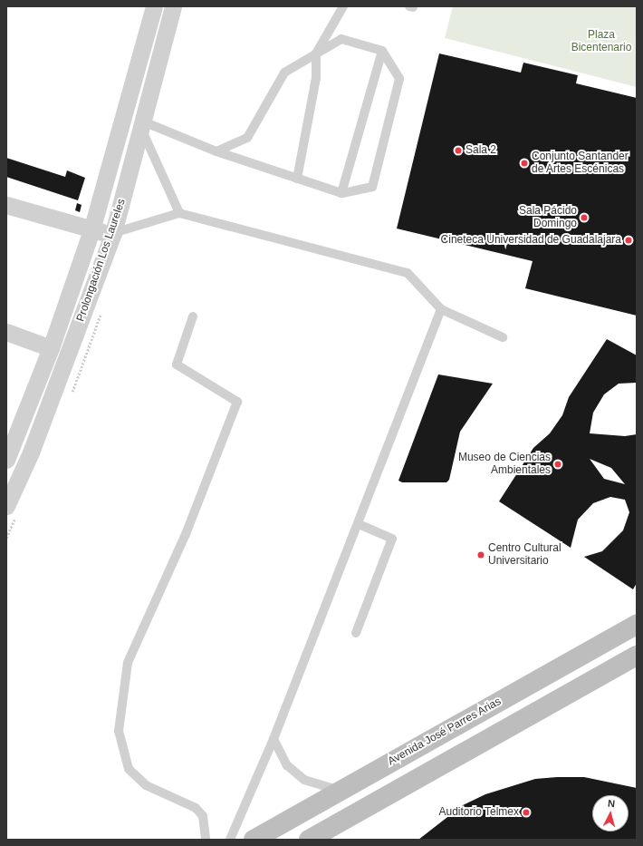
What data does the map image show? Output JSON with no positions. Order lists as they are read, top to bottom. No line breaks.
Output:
{"streets":{"main road":["Avenida José Parres Arias"],"street":["Prolongación Los Laureles"]},"parks":["Plaza Bicentenario"],"places":["Sala 2","Conjunto Santander de Artes Escénicas","Sala Pácido Domingo","Cineteca Universidad de Guadalajara","Museo de Ciencias Ambientales","Centro Cultural Universitario","Auditorio Telmex"],"north":"top"}
